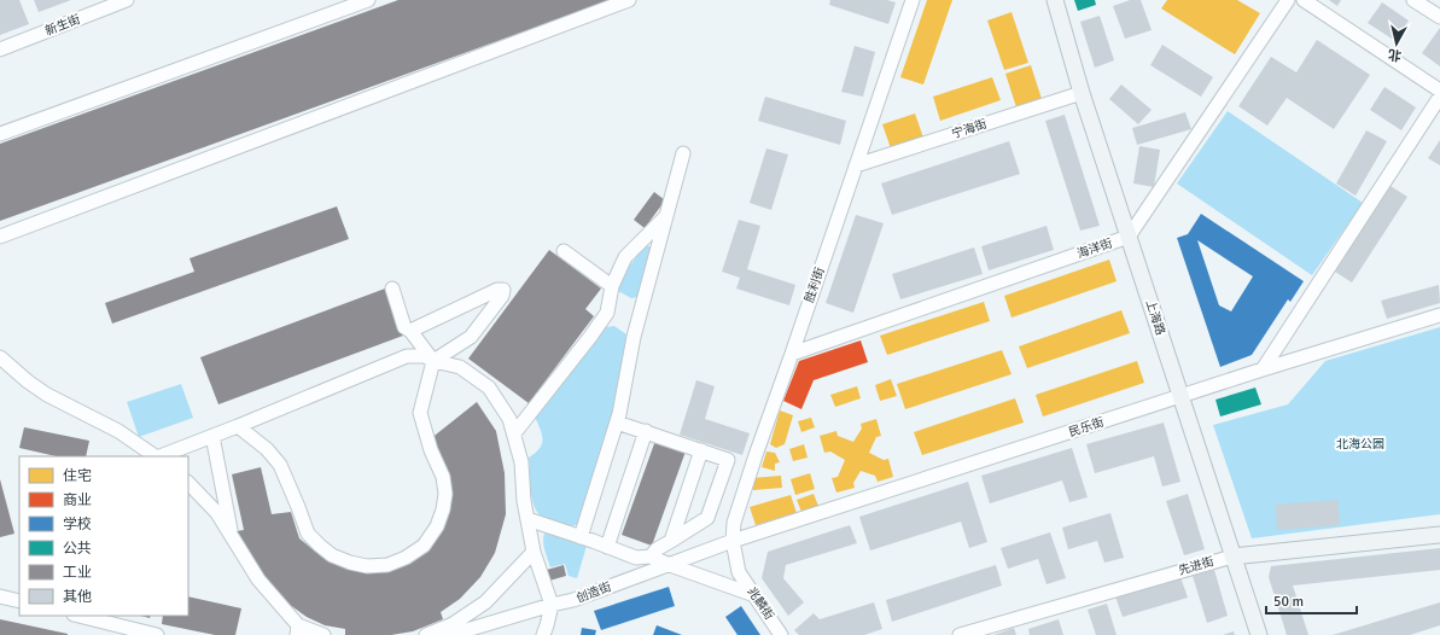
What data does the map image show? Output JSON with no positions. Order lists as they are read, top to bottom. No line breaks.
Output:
{"streets":{"main road":["上海路","先进街"],"street":["新生街","宁海街","海洋街","胜利街","民乐街","创造街","兆麟街"]},"crossings":[["宁海街","胜利街"],["宁海街","上海路"],["海洋街","胜利街"],["海洋街","上海路"],["胜利街","民乐街"],["胜利街","创造街"],["胜利街","兆麟街"],["上海路","民乐街"],["上海路","先进街"],["民乐街","创造街"]],"parks":["北海公园"],"legend":["住宅","商业","学校","公共","工业","其他"],"scale_bar":"50 m","north":"bottom"}
